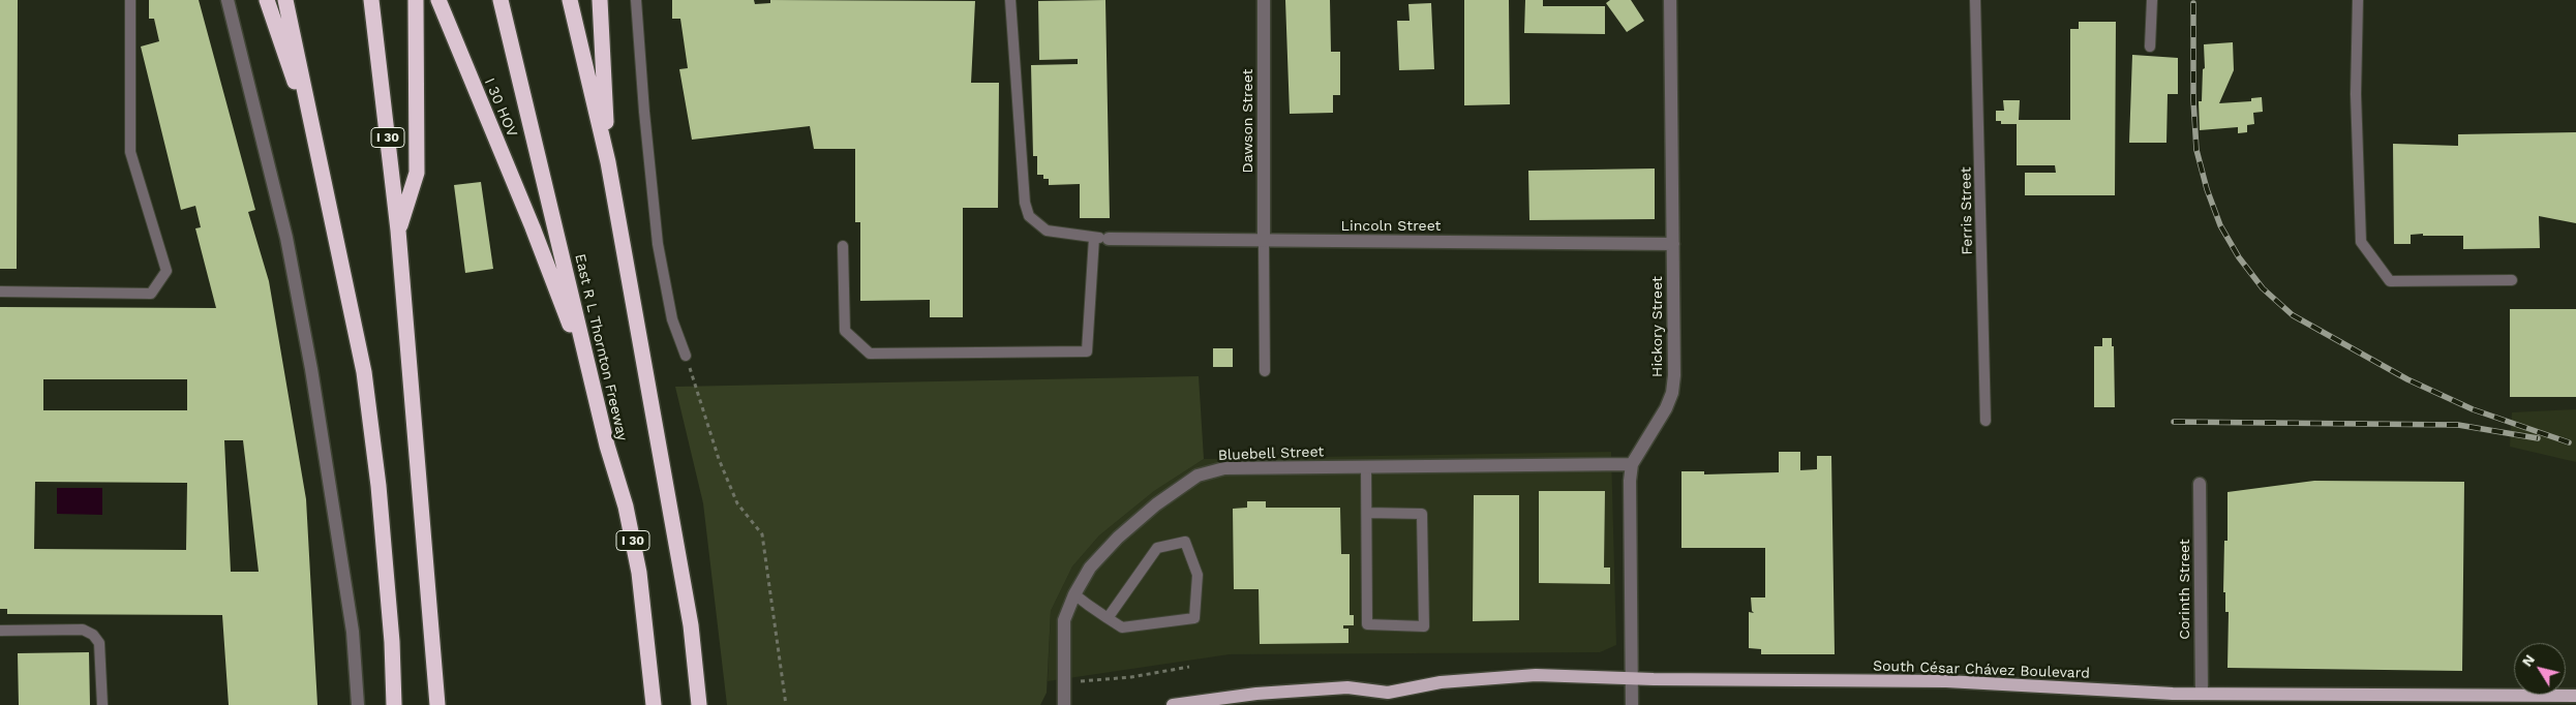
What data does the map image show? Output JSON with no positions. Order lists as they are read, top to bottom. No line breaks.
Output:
{"streets":{"highway":["I 30 HOV","I 30","East R L Thornton Freeway"],"main road":["South César Chávez Boulevard"],"street":["Dawson Street","Lincoln Street","Hickory Street","Bluebell Street","Corinth Street"],"lane":["Ferris Street"]},"crossings":[["I 30 HOV","East R L Thornton Freeway"],["Dawson Street","Lincoln Street"],["Lincoln Street","Hickory Street"],["Hickory Street","Bluebell Street"],["Hickory Street","South César Chávez Boulevard"],["Corinth Street","South César Chávez Boulevard"]],"north":"top left"}
